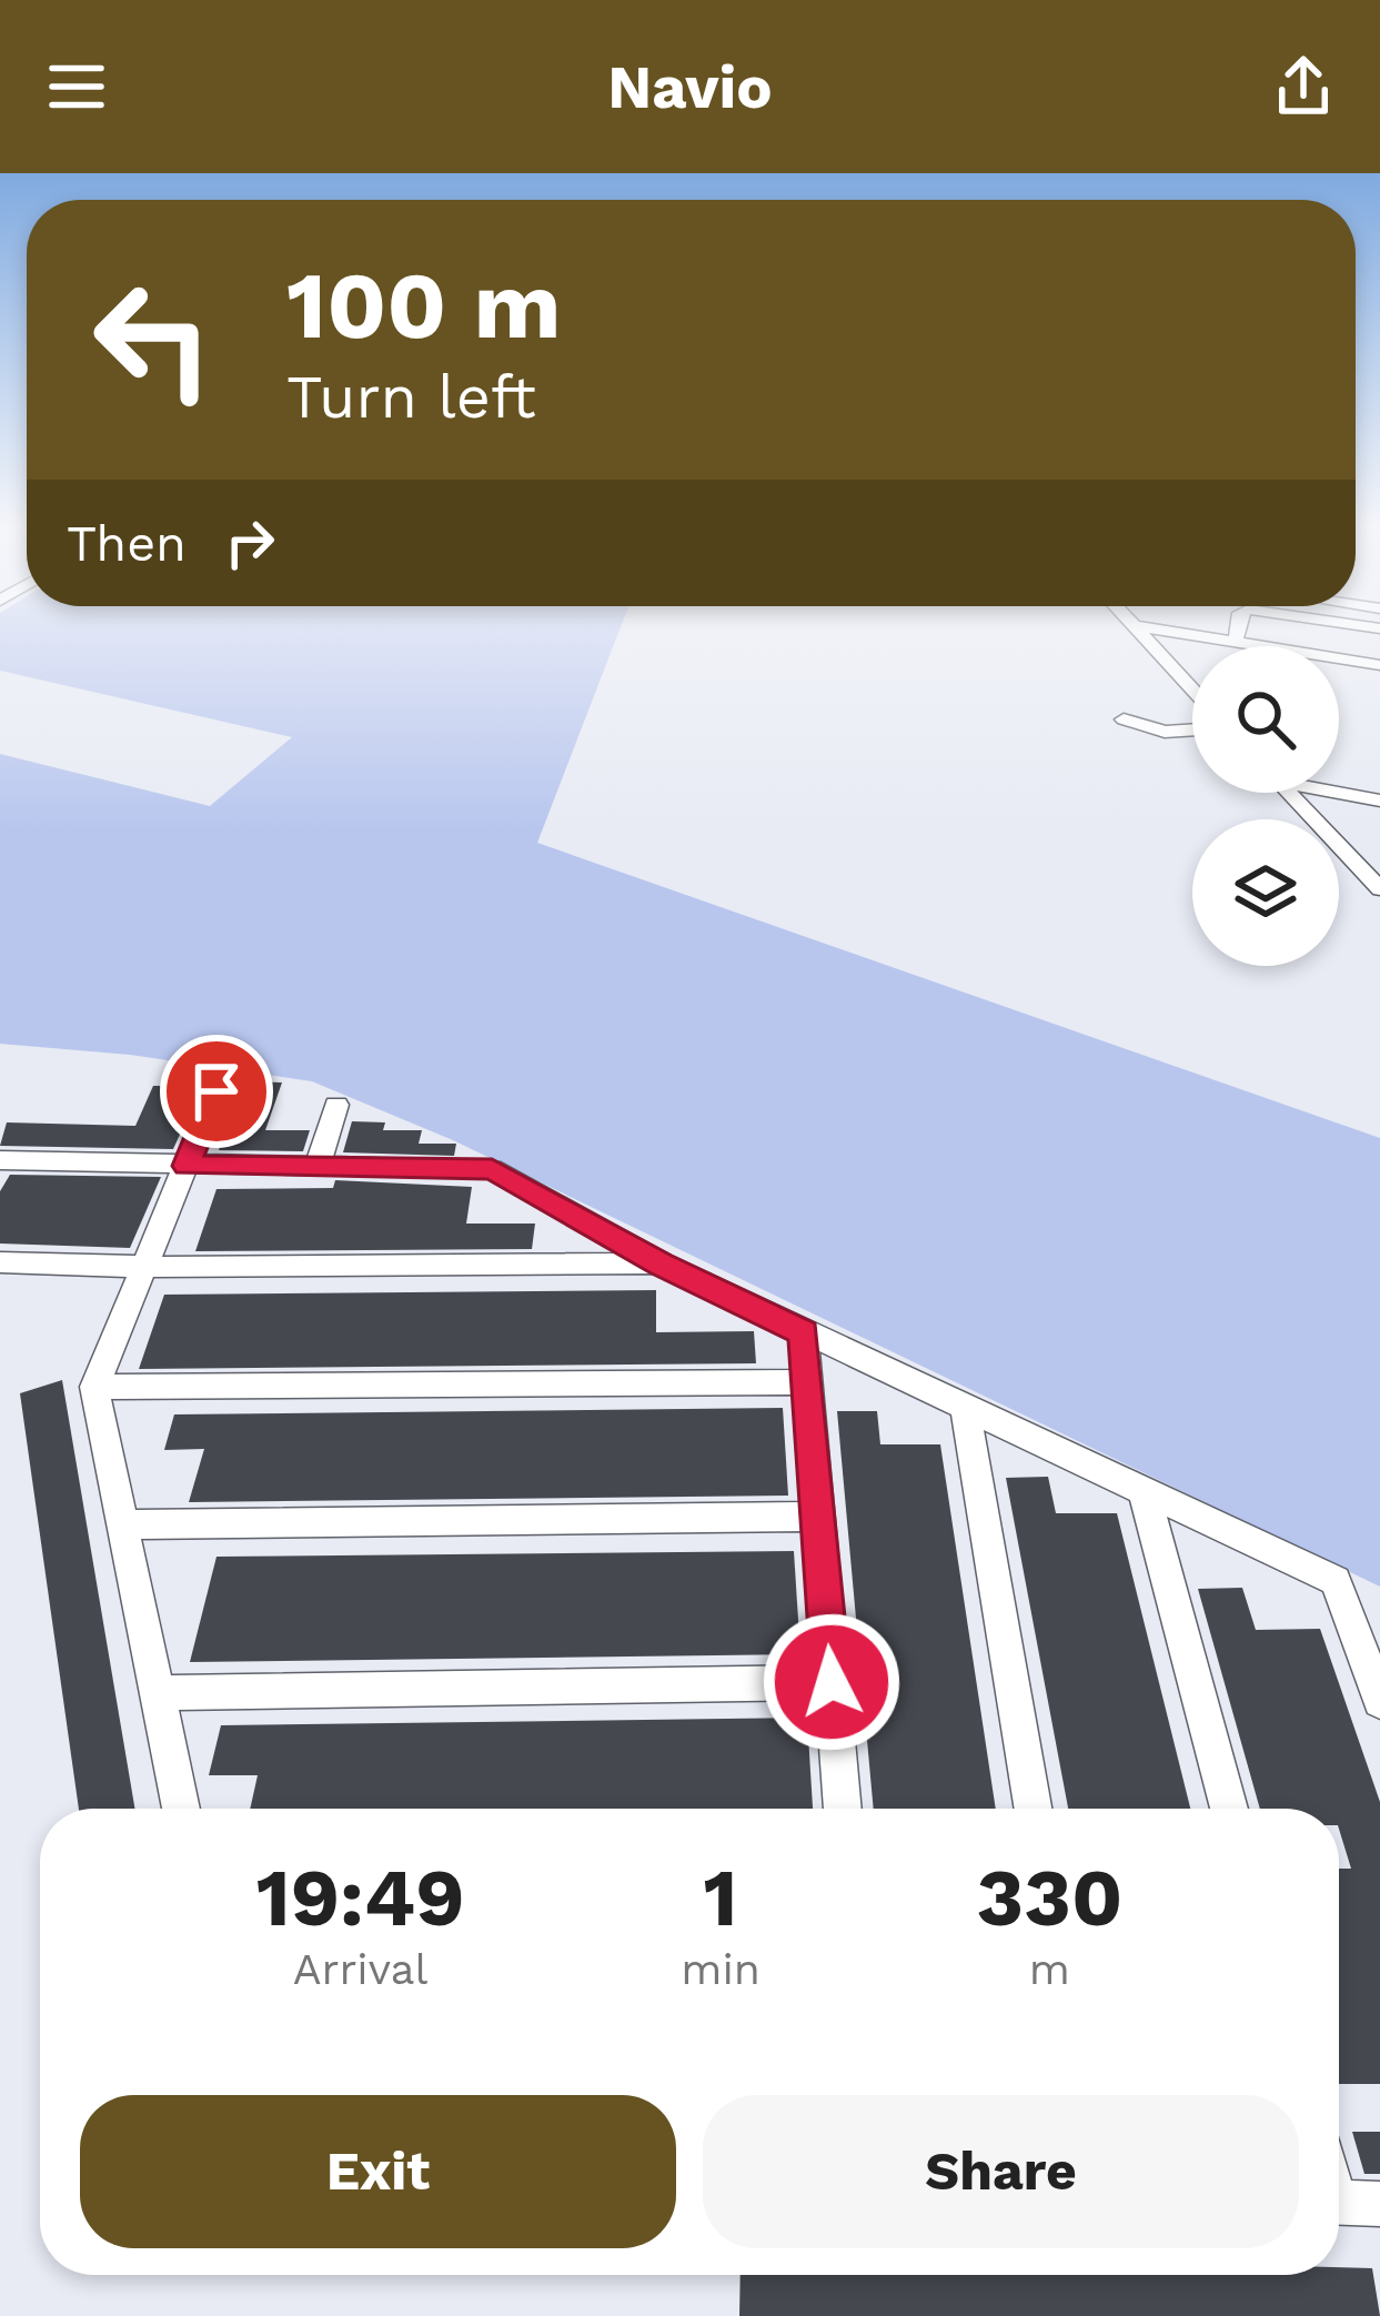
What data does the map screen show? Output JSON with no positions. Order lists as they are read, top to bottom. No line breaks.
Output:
{"page":{"header":"Navio","turn":["100 m","Turn left"],"then":"Then","eta":["19:49","Arrival","1","min","330","m"],"buttons":["Exit","Share"]}}
